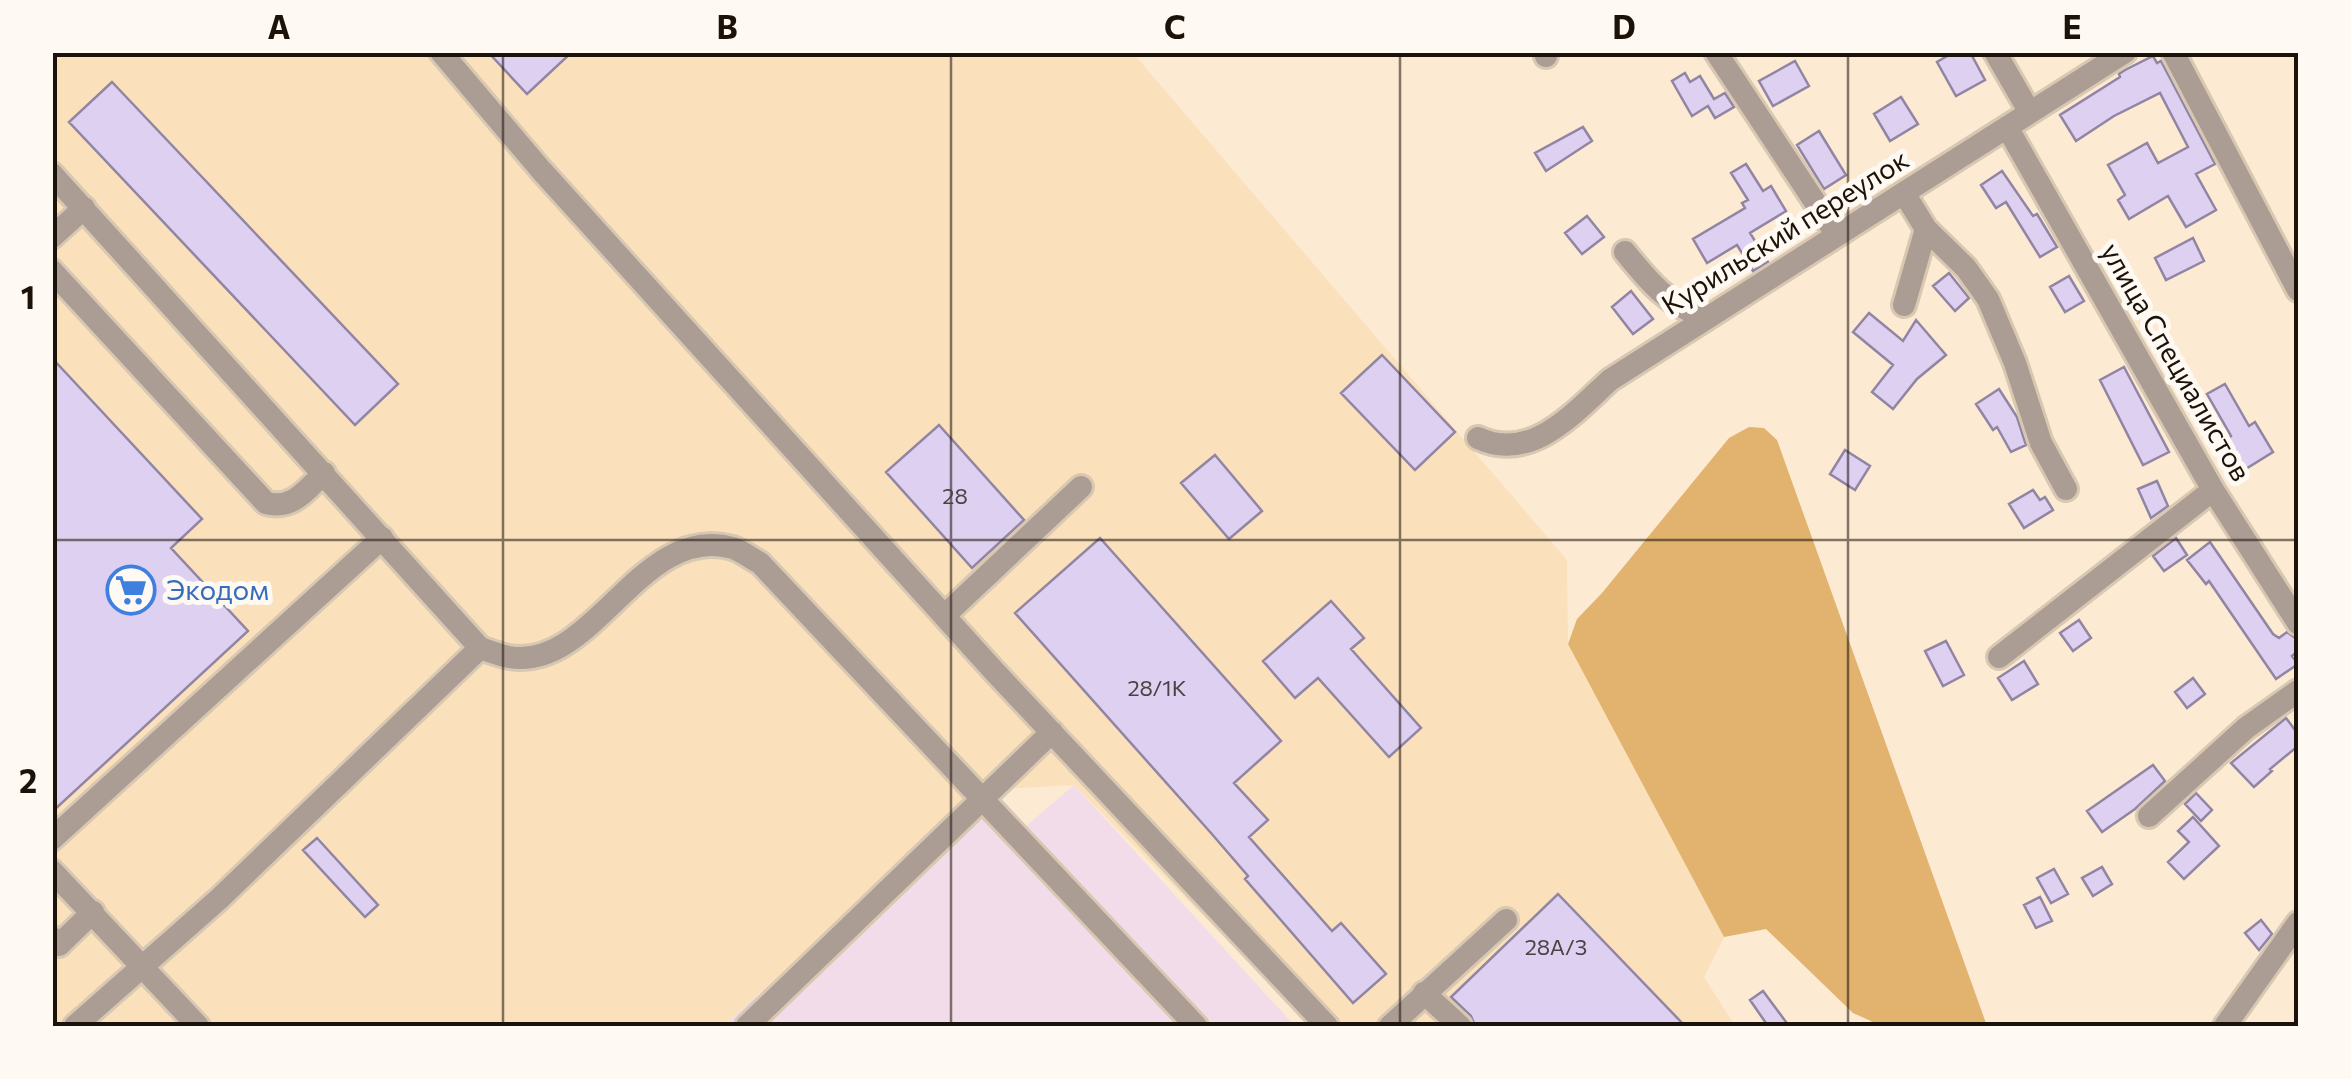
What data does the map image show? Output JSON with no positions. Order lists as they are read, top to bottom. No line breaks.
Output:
{"streets":{"street":["Курильский переулок","улица Специалистов"]},"crossings":[["Курильский переулок","улица Специалистов"]],"places":{"supermarket":["Экодом"]},"house_numbers":["28","28/1К","28А/3"],"grid":{"columns":["A","B","C","D","E"],"rows":["1","2"]}}
